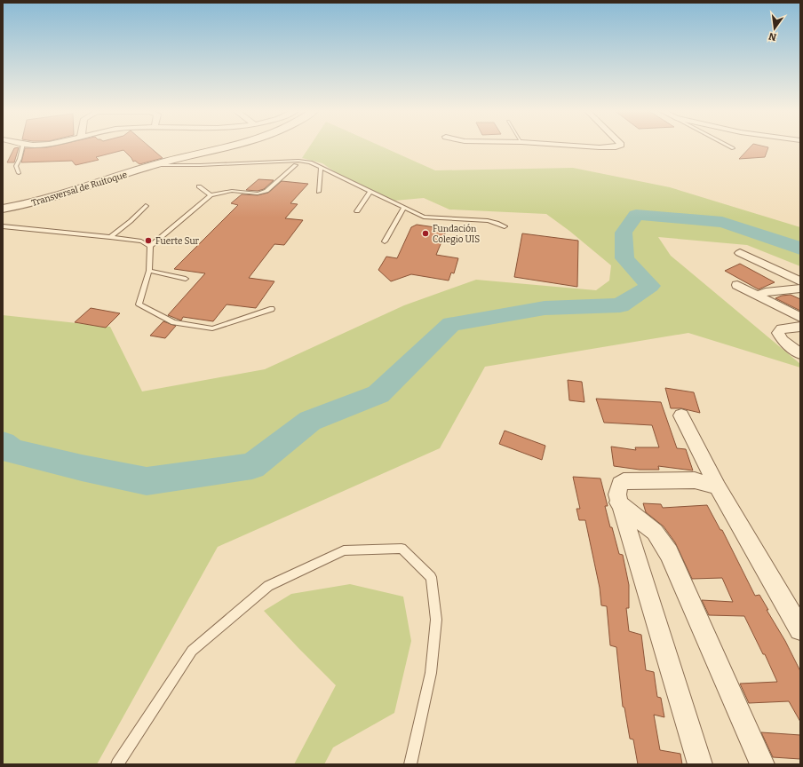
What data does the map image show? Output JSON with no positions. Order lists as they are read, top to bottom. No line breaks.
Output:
{"streets":{"street":["Transversal de Ruitoque"]},"places":["Fundación Colegio UIS","Fuerte Sur"],"north":"bottom"}
